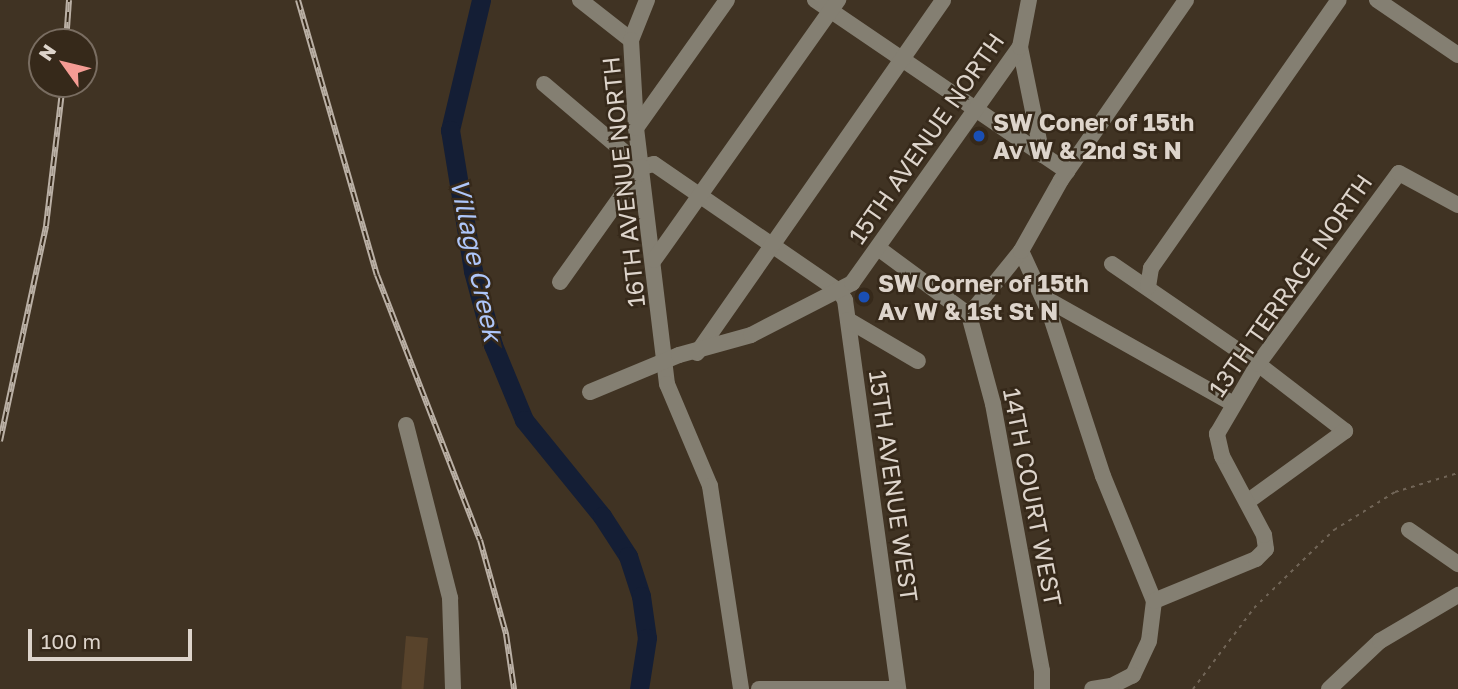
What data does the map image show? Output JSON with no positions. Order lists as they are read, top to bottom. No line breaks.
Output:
{"streets":{"street":["15TH AVENUE NORTH","16TH AVENUE NORTH","13TH TERRACE NORTH","15TH AVENUE WEST","14TH COURT WEST"]},"crossings":[["15TH AVENUE NORTH","16TH AVENUE NORTH"],["15TH AVENUE NORTH","15TH AVENUE WEST"]],"water":["Village Creek"],"places":["SW Coner of 15th Av W & 2nd St N","SW Corner of 15th Av W & 1st St N"],"scale_bar":"100 m","north":"top left"}
